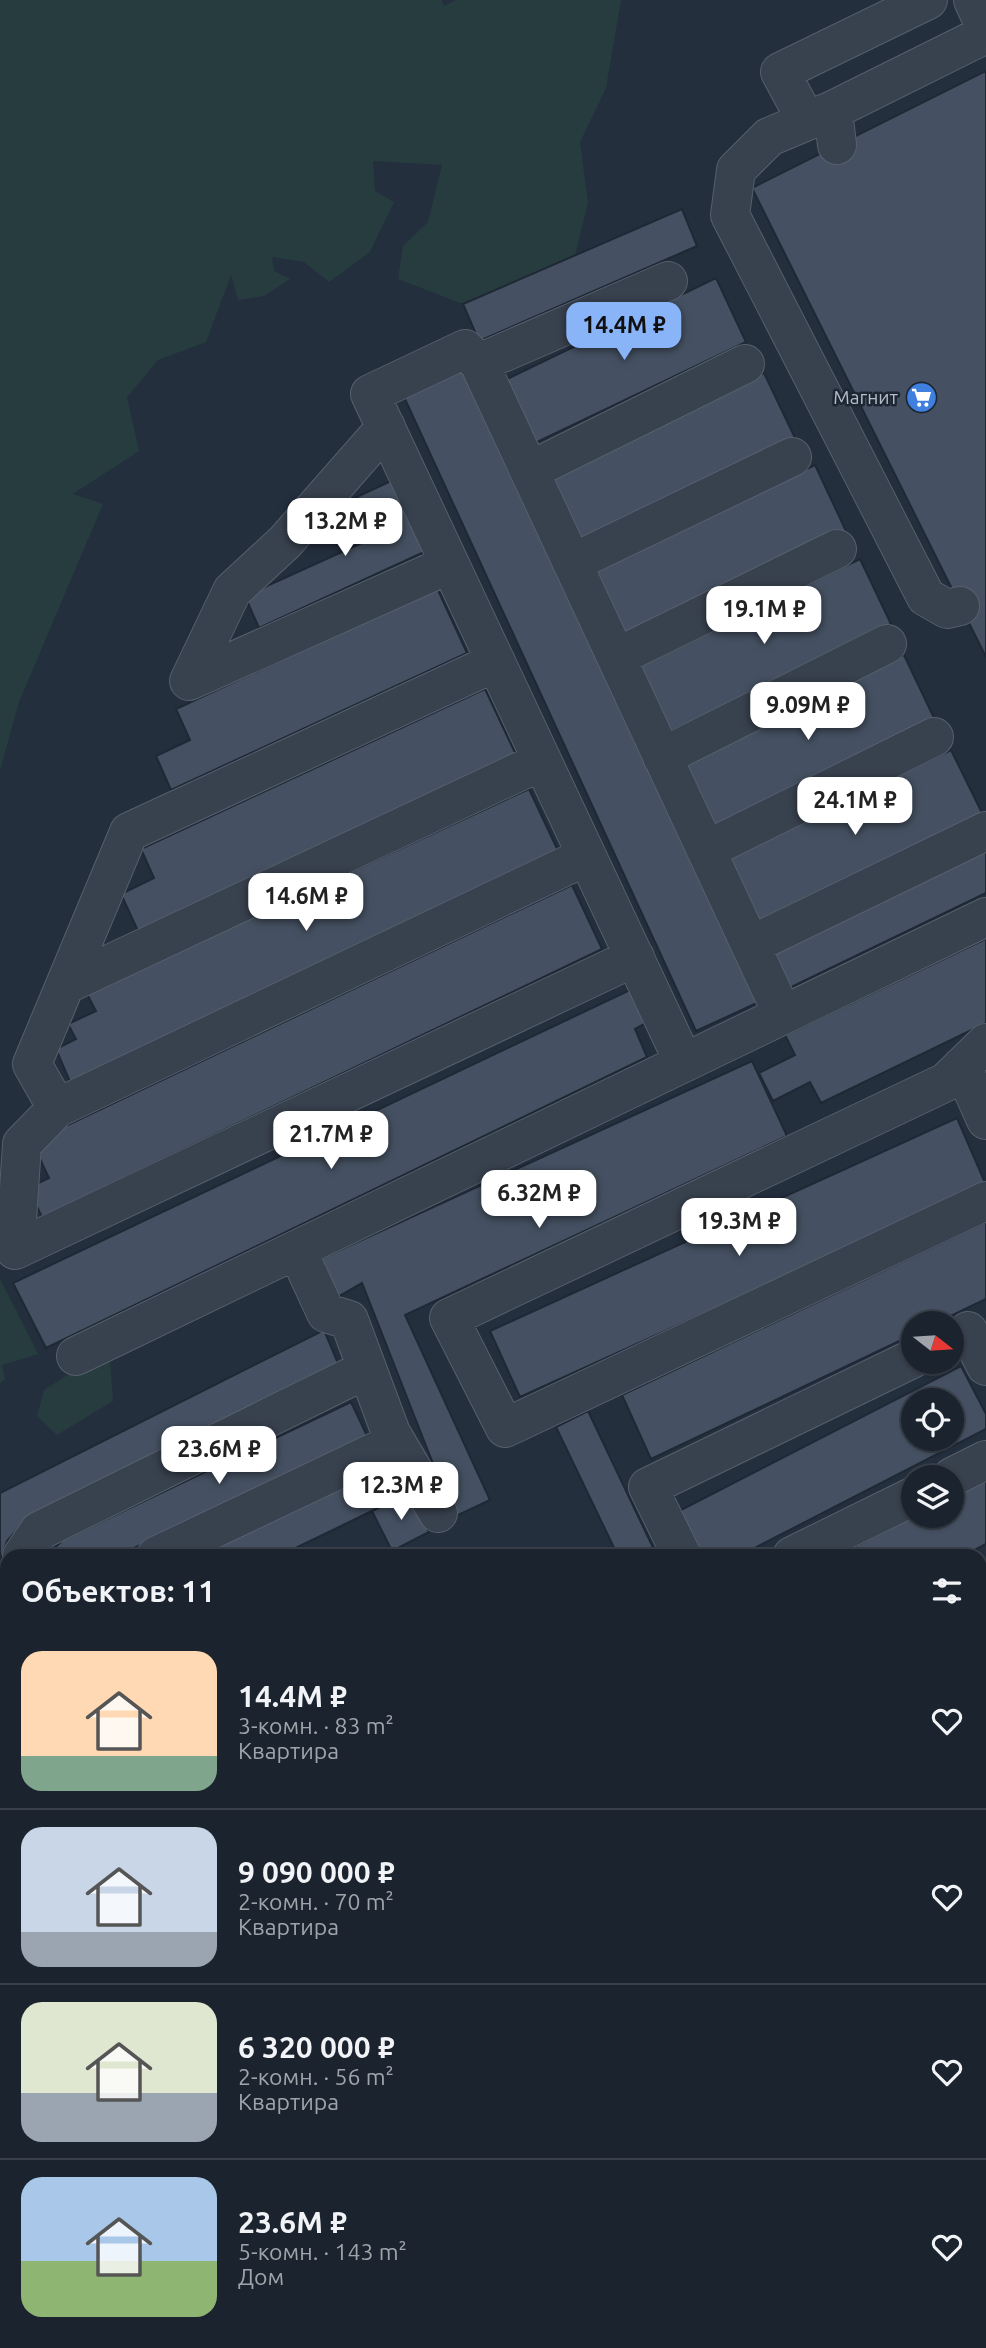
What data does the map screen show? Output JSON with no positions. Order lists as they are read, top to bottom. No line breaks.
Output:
{"places":{"supermarket":["Магнит"]},"north":"right","page":{"price":["14.4M ₽","13.2M ₽","19.1M ₽","9.09M ₽","24.1M ₽","14.6M ₽","21.7M ₽","6.32M ₽","19.3M ₽","23.6M ₽","12.3M ₽"],"heading":"Объектов: 11","list":[{"name":"14.4M ₽","note":"3-комн. · 83 m² · Квартира"},{"name":"9 090 000 ₽","note":"2-комн. · 70 m² · Квартира"},{"name":"6 320 000 ₽","note":"2-комн. · 56 m² · Квартира"},{"name":"23.6M ₽","note":"5-комн. · 143 m² · Дом"}]}}
